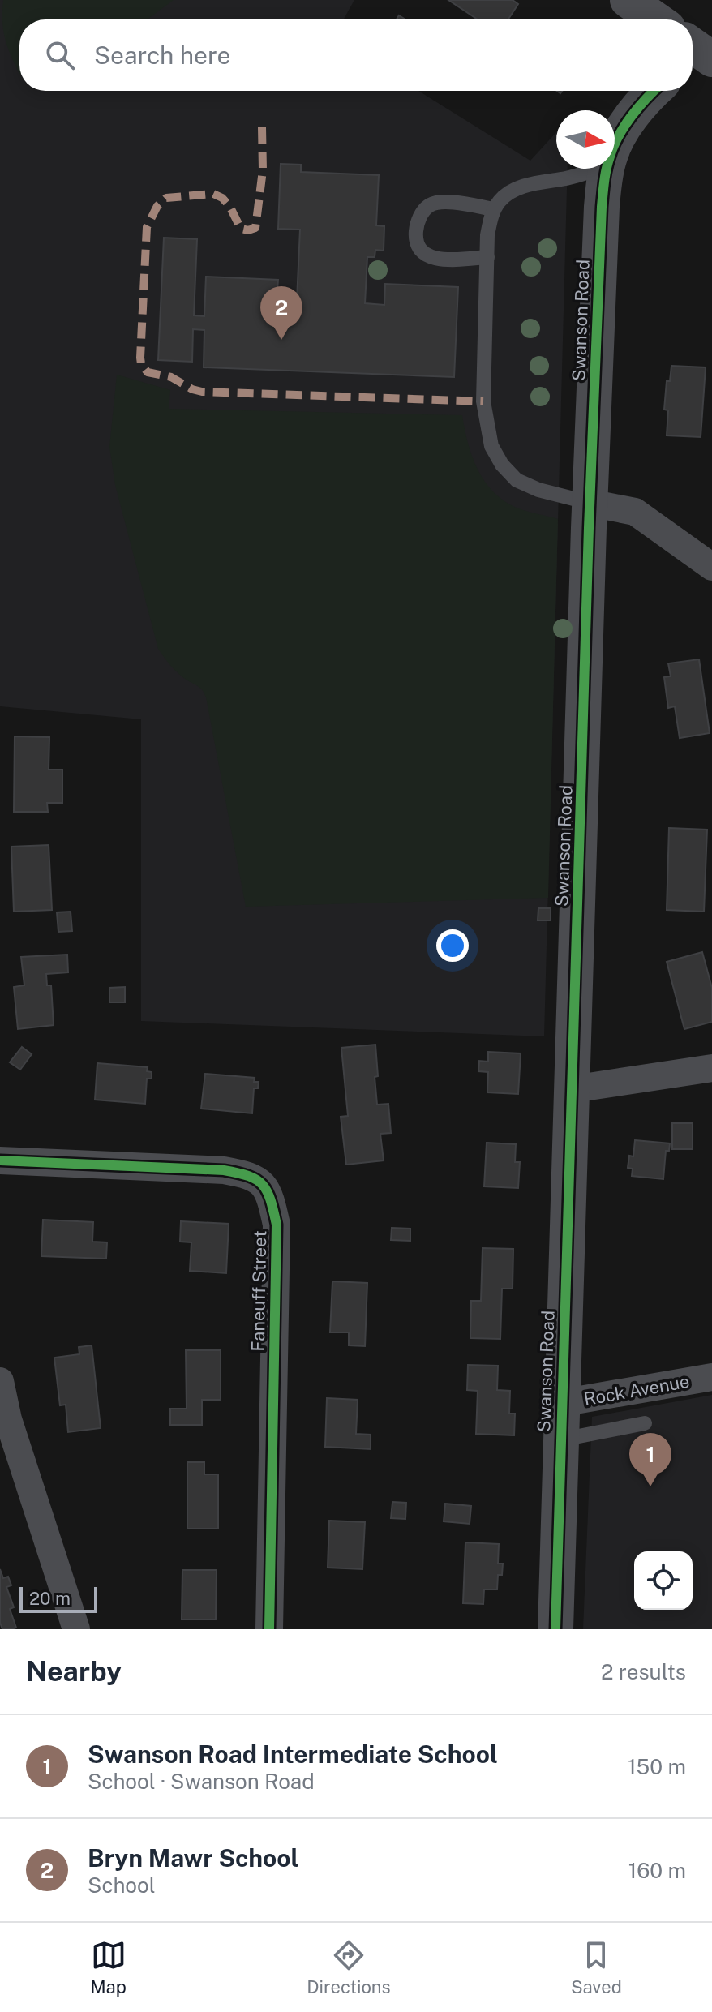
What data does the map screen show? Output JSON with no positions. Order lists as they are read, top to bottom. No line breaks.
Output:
{"streets":{"street":["Swanson Road","Faneuff Street","Rock Avenue"]},"crossings":[["Swanson Road","Rock Avenue"]],"scale_bar":"20 m","north":"right","page":{"search":"Search here","pins":["2","1"],"scale":"20 m","heading":["Nearby","2 results"],"list":[{"mark":"1","name":"Swanson Road Intermediate School","note":"School · Swanson Road","value":"150 m"},{"mark":"2","name":"Bryn Mawr School","note":"School","value":"160 m"}],"nav":["Map","Directions","Saved"]}}
